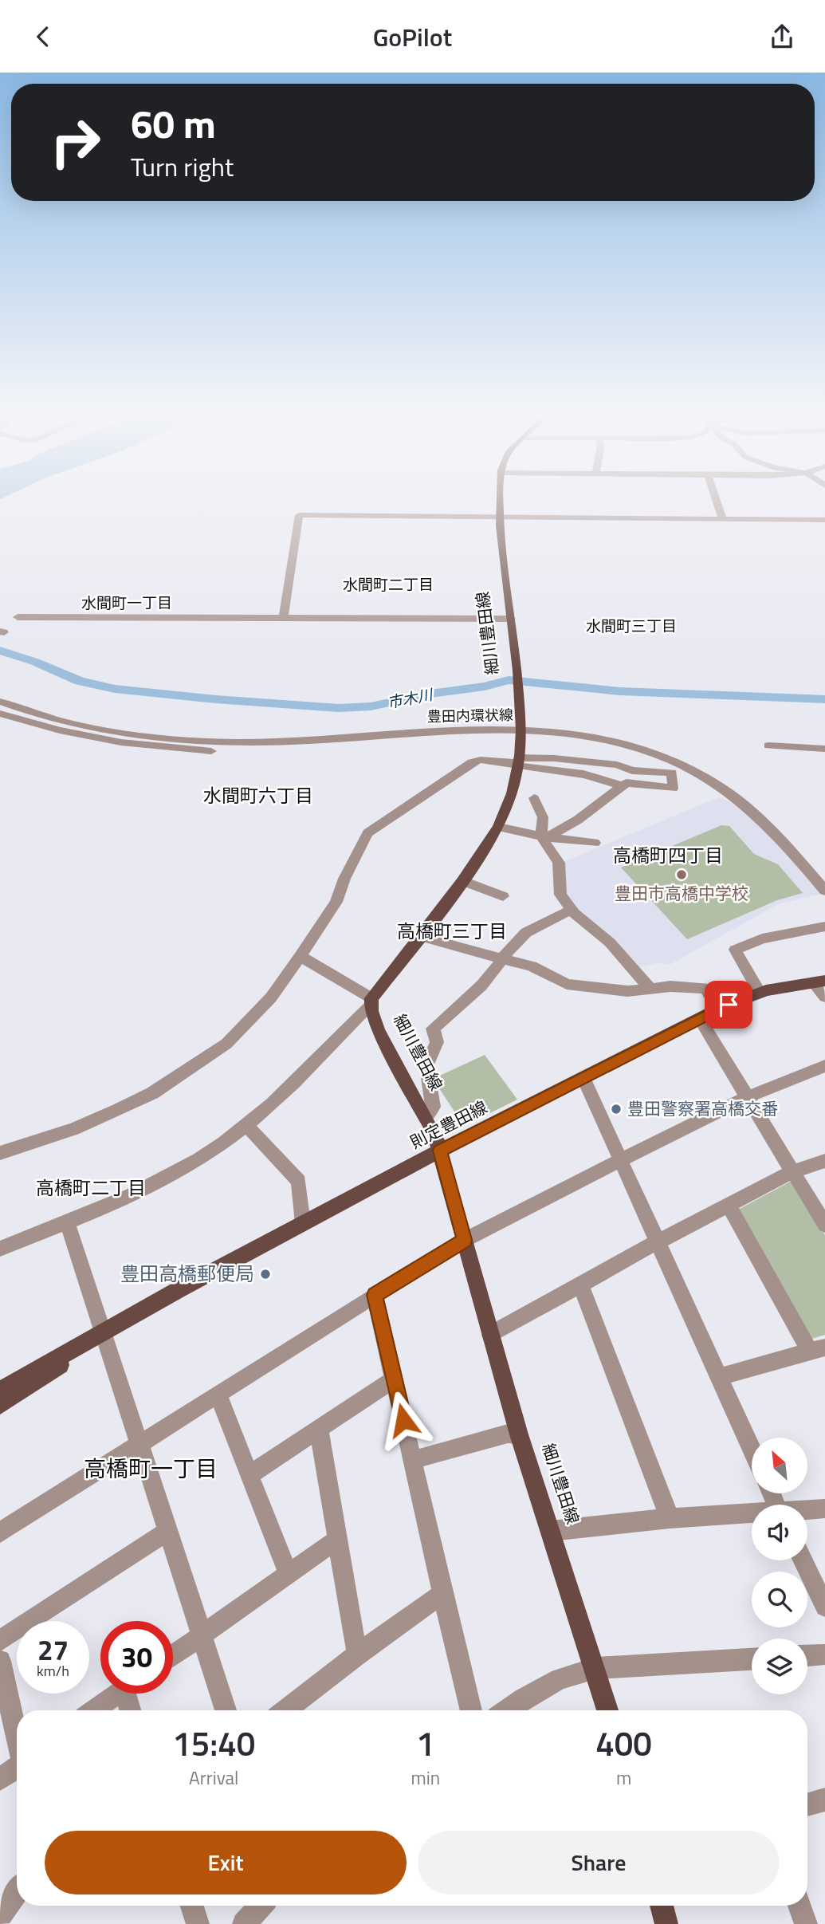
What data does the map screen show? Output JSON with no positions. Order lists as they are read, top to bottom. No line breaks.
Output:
{"streets":{"main road":["細川豊田線","則定豊田線"],"street":["豊田内環状線"]},"crossings":[["細川豊田線","豊田内環状線"],["細川豊田線","則定豊田線"]],"districts":["水間町二丁目","水間町一丁目","水間町三丁目","水間町六丁目","高橋町四丁目","高橋町三丁目","高橋町二丁目","高橋町一丁目"],"water":["市木川"],"places":["豊田市高橋中学校","豊田警察署高橋交番","豊田高橋郵便局"],"north":"top left","page":{"header":"GoPilot","turn":["60 m","Turn right"],"speed":"27 km/h","limit":"30","eta":["15:40","Arrival","1","min","400","m"],"buttons":["Exit","Share"]}}
